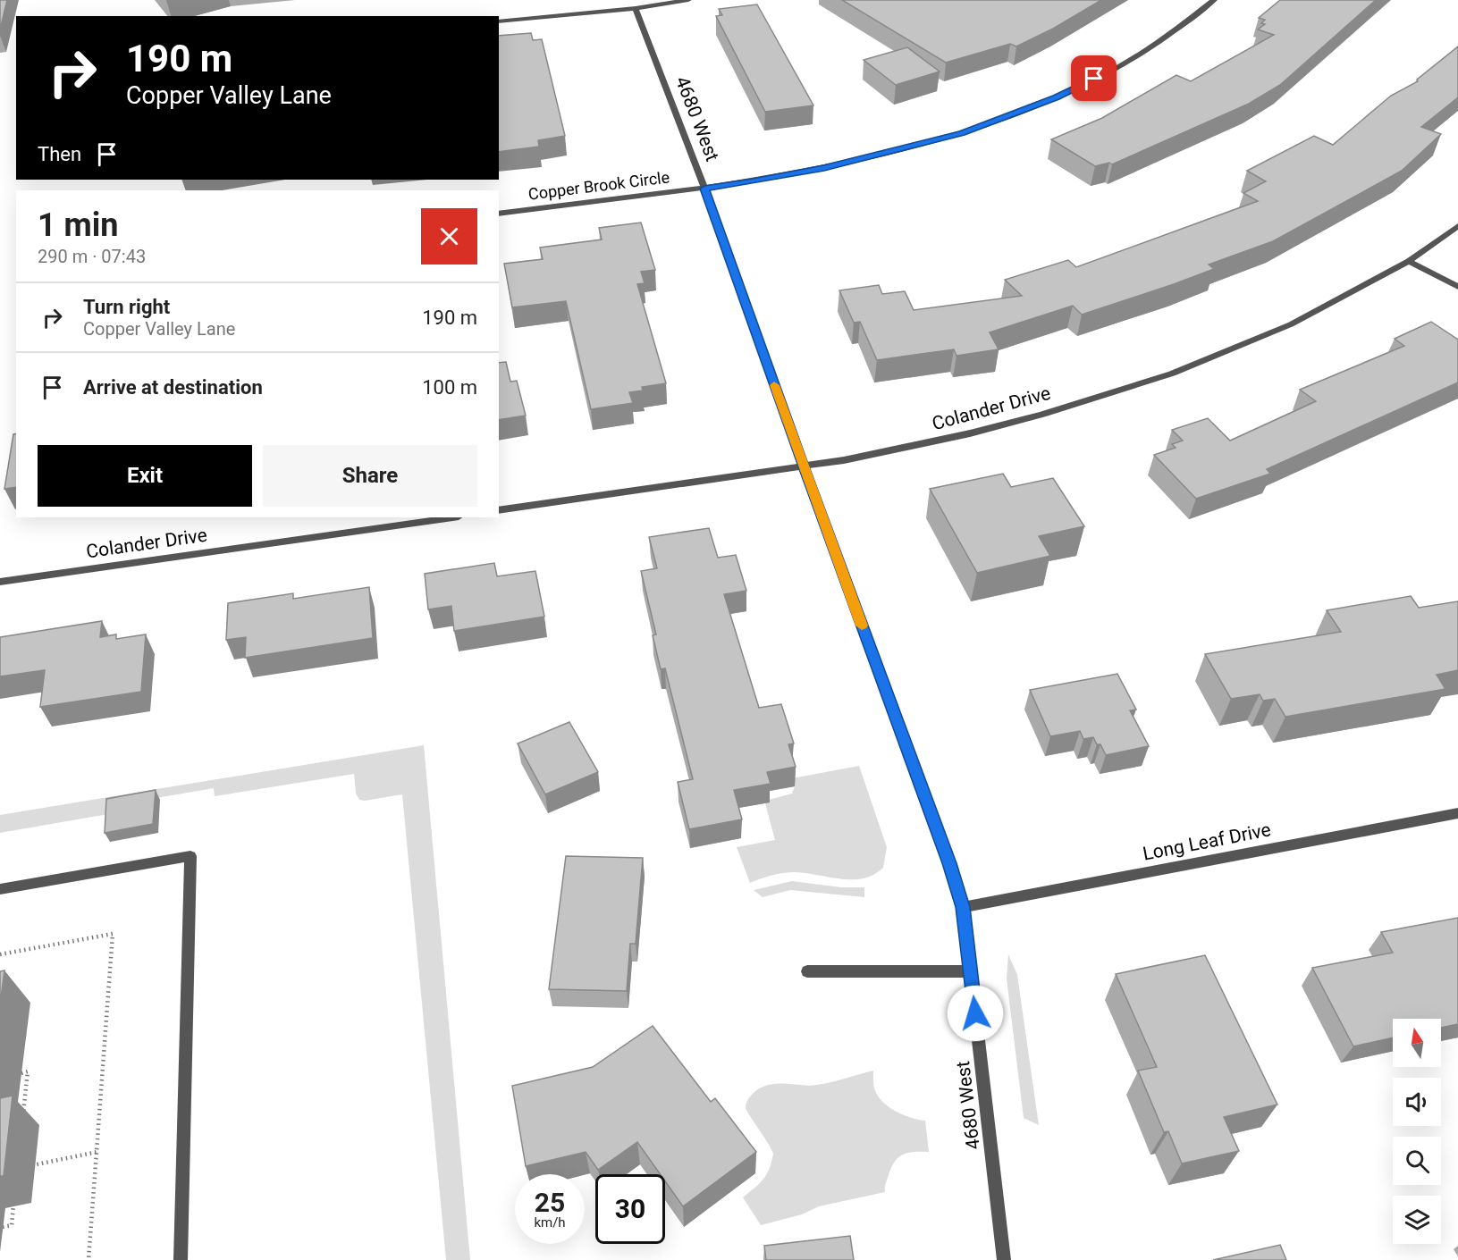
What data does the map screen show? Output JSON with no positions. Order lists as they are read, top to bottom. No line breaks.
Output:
{"streets":{"street":["4680 West","Copper Brook Circle","Colander Drive","Long Leaf Drive"]},"crossings":[["4680 West","Copper Brook Circle"],["4680 West","Colander Drive"],["4680 West","Long Leaf Drive"]],"north":"top","page":{"turn":["190 m","Copper Valley Lane"],"then":"Then","heading":["1 min","290 m · 07:43"],"list":[{"name":"Turn right","note":"Copper Valley Lane","value":"190 m"},{"name":"Arrive at destination","value":"100 m"}],"buttons":["Exit","Share"],"speed":"25 km/h","limit":"30"}}
